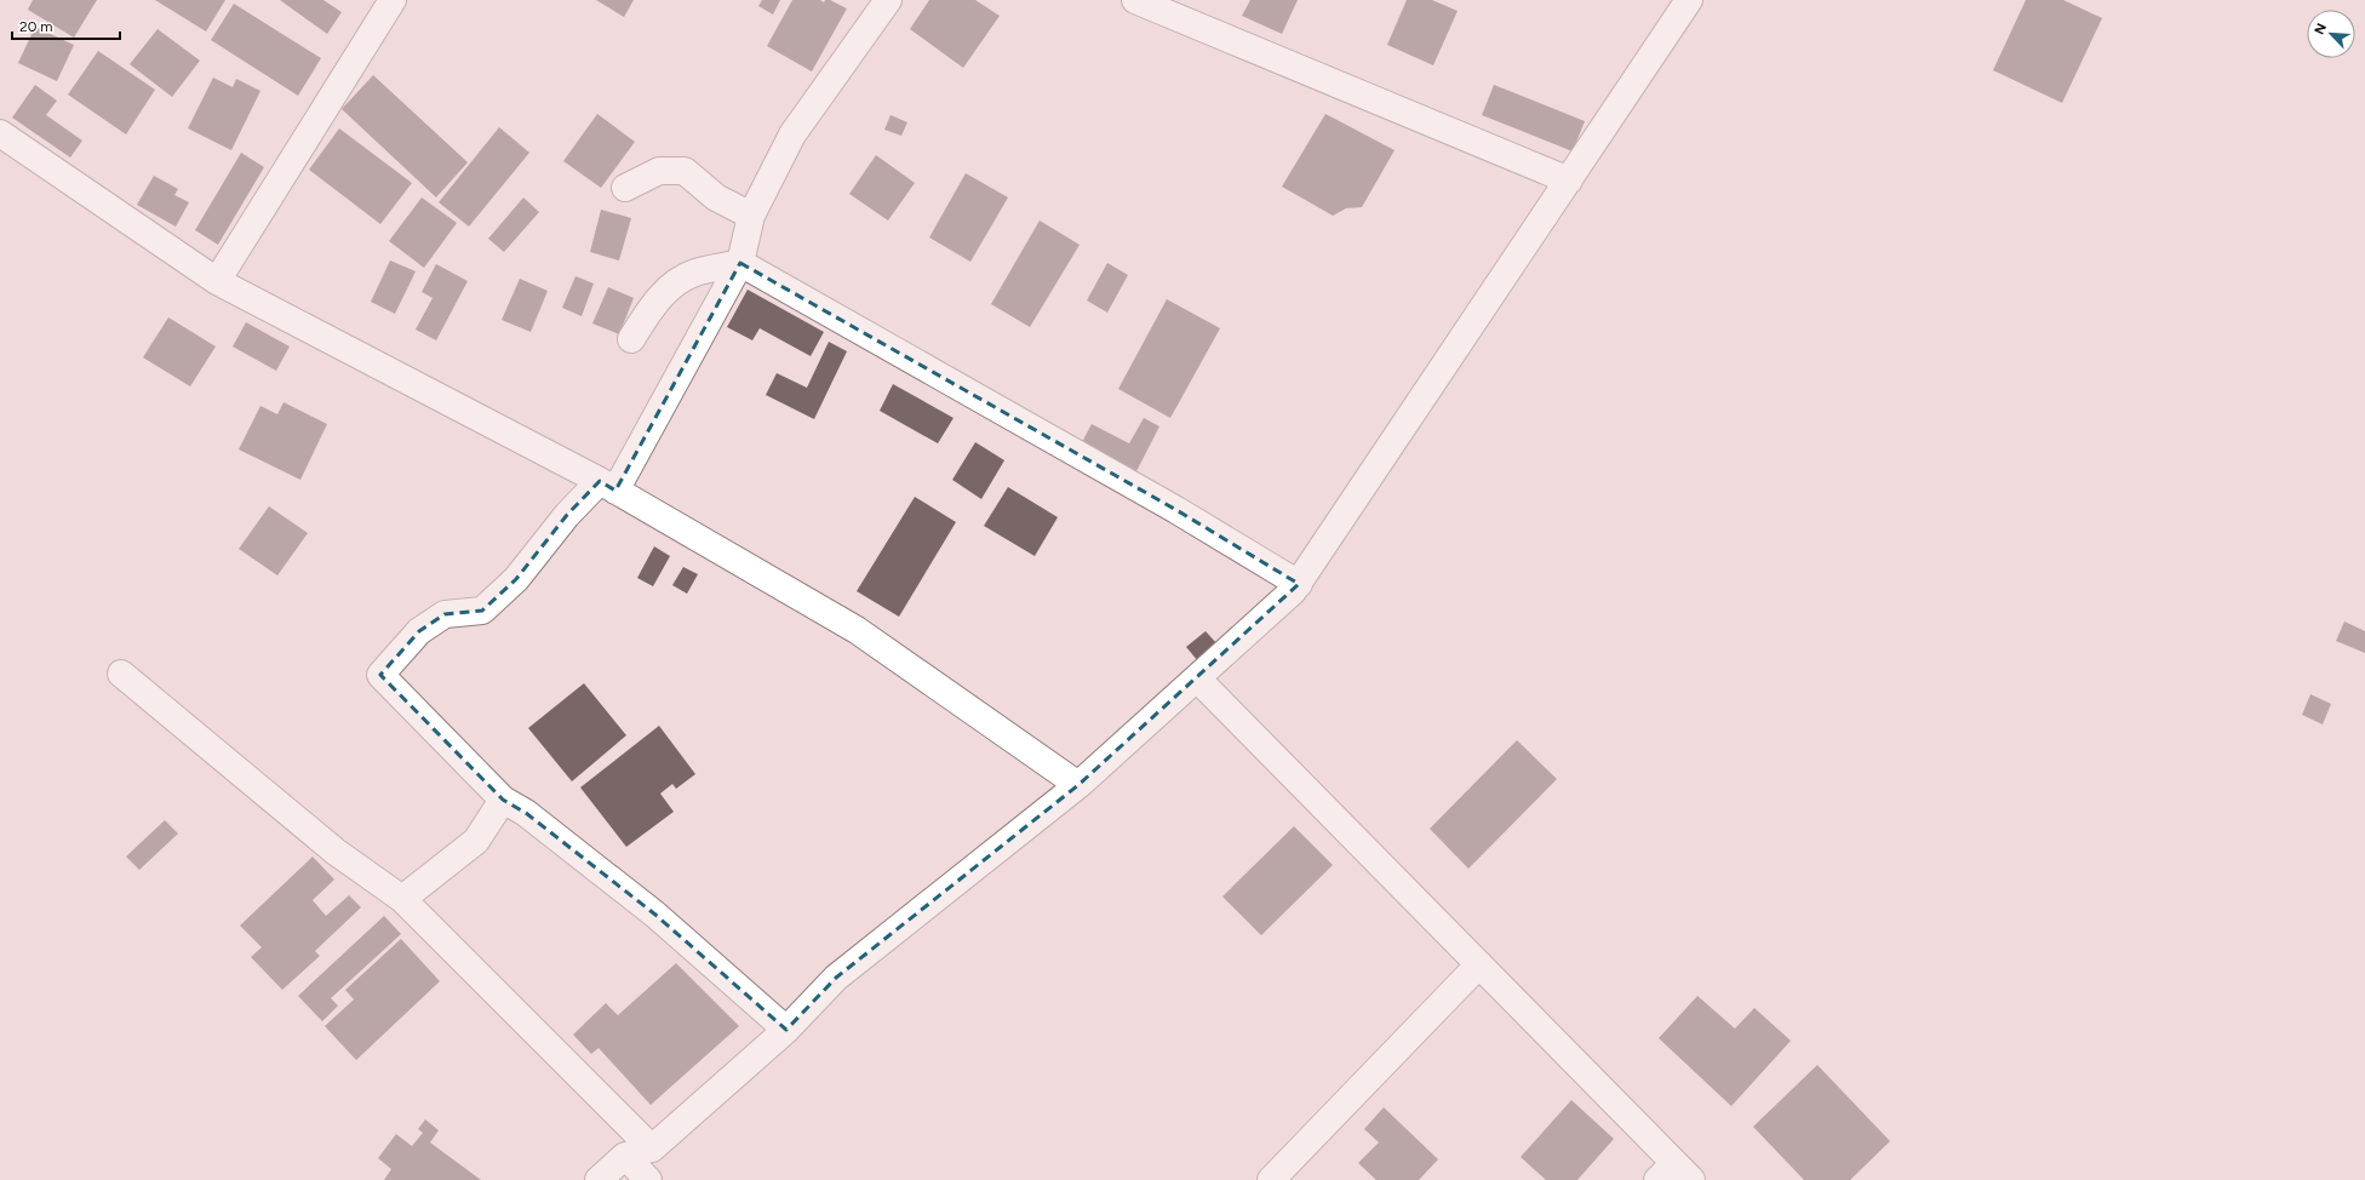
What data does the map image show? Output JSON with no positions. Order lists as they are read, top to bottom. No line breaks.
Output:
{"scale_bar":"20 m","north":"top left"}
